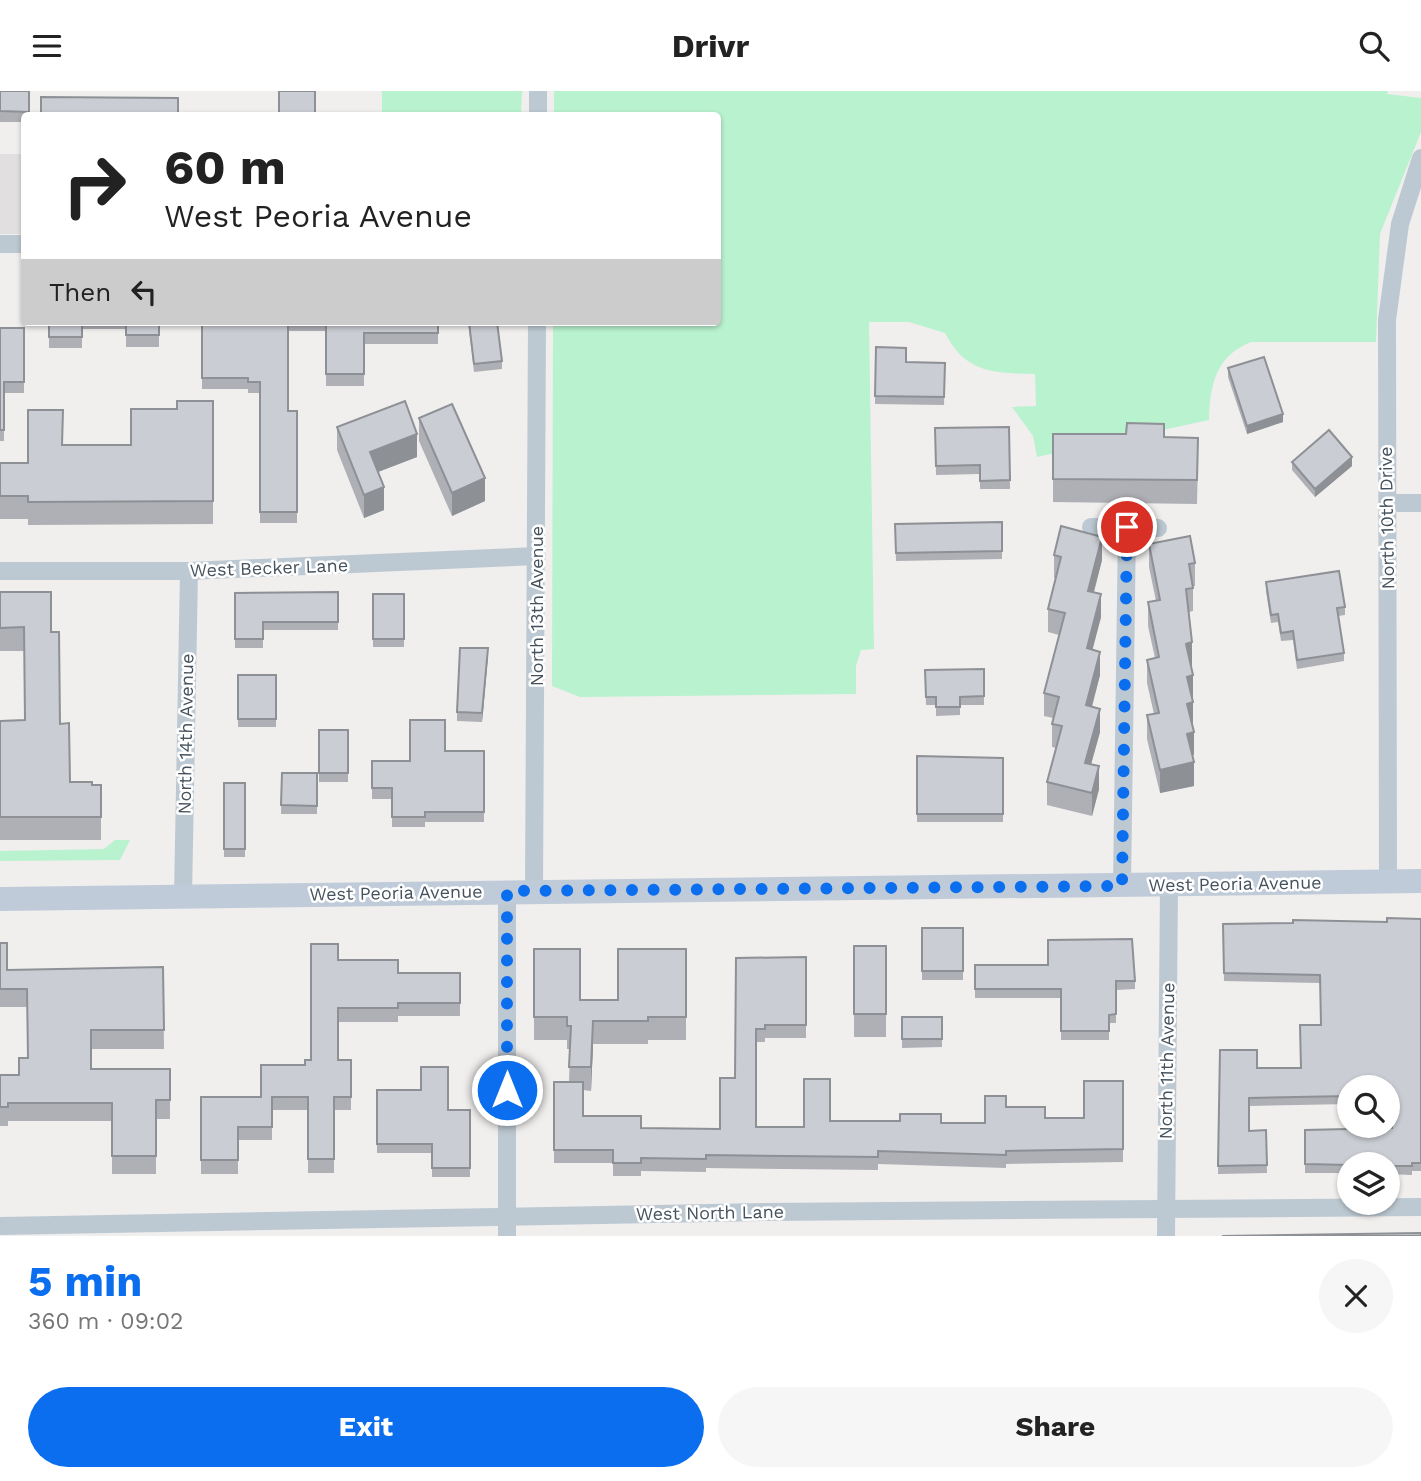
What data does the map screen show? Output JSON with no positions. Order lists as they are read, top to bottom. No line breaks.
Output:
{"streets":{"main road":["West Peoria Avenue"],"street":["North 10th Drive","West Becker Lane","North 13th Avenue","North 14th Avenue","North 11th Avenue","West North Lane"]},"crossings":[["North 10th Drive","West Peoria Avenue"],["West Becker Lane","North 13th Avenue"],["West Becker Lane","North 14th Avenue"],["North 13th Avenue","West Peoria Avenue"],["North 14th Avenue","West Peoria Avenue"],["West Peoria Avenue","North 11th Avenue"],["North 11th Avenue","West North Lane"]],"page":{"header":"Drivr","turn":["60 m","West Peoria Avenue"],"then":"Then","heading":["5 min","360 m · 09:02"],"buttons":["Exit","Share"]}}
